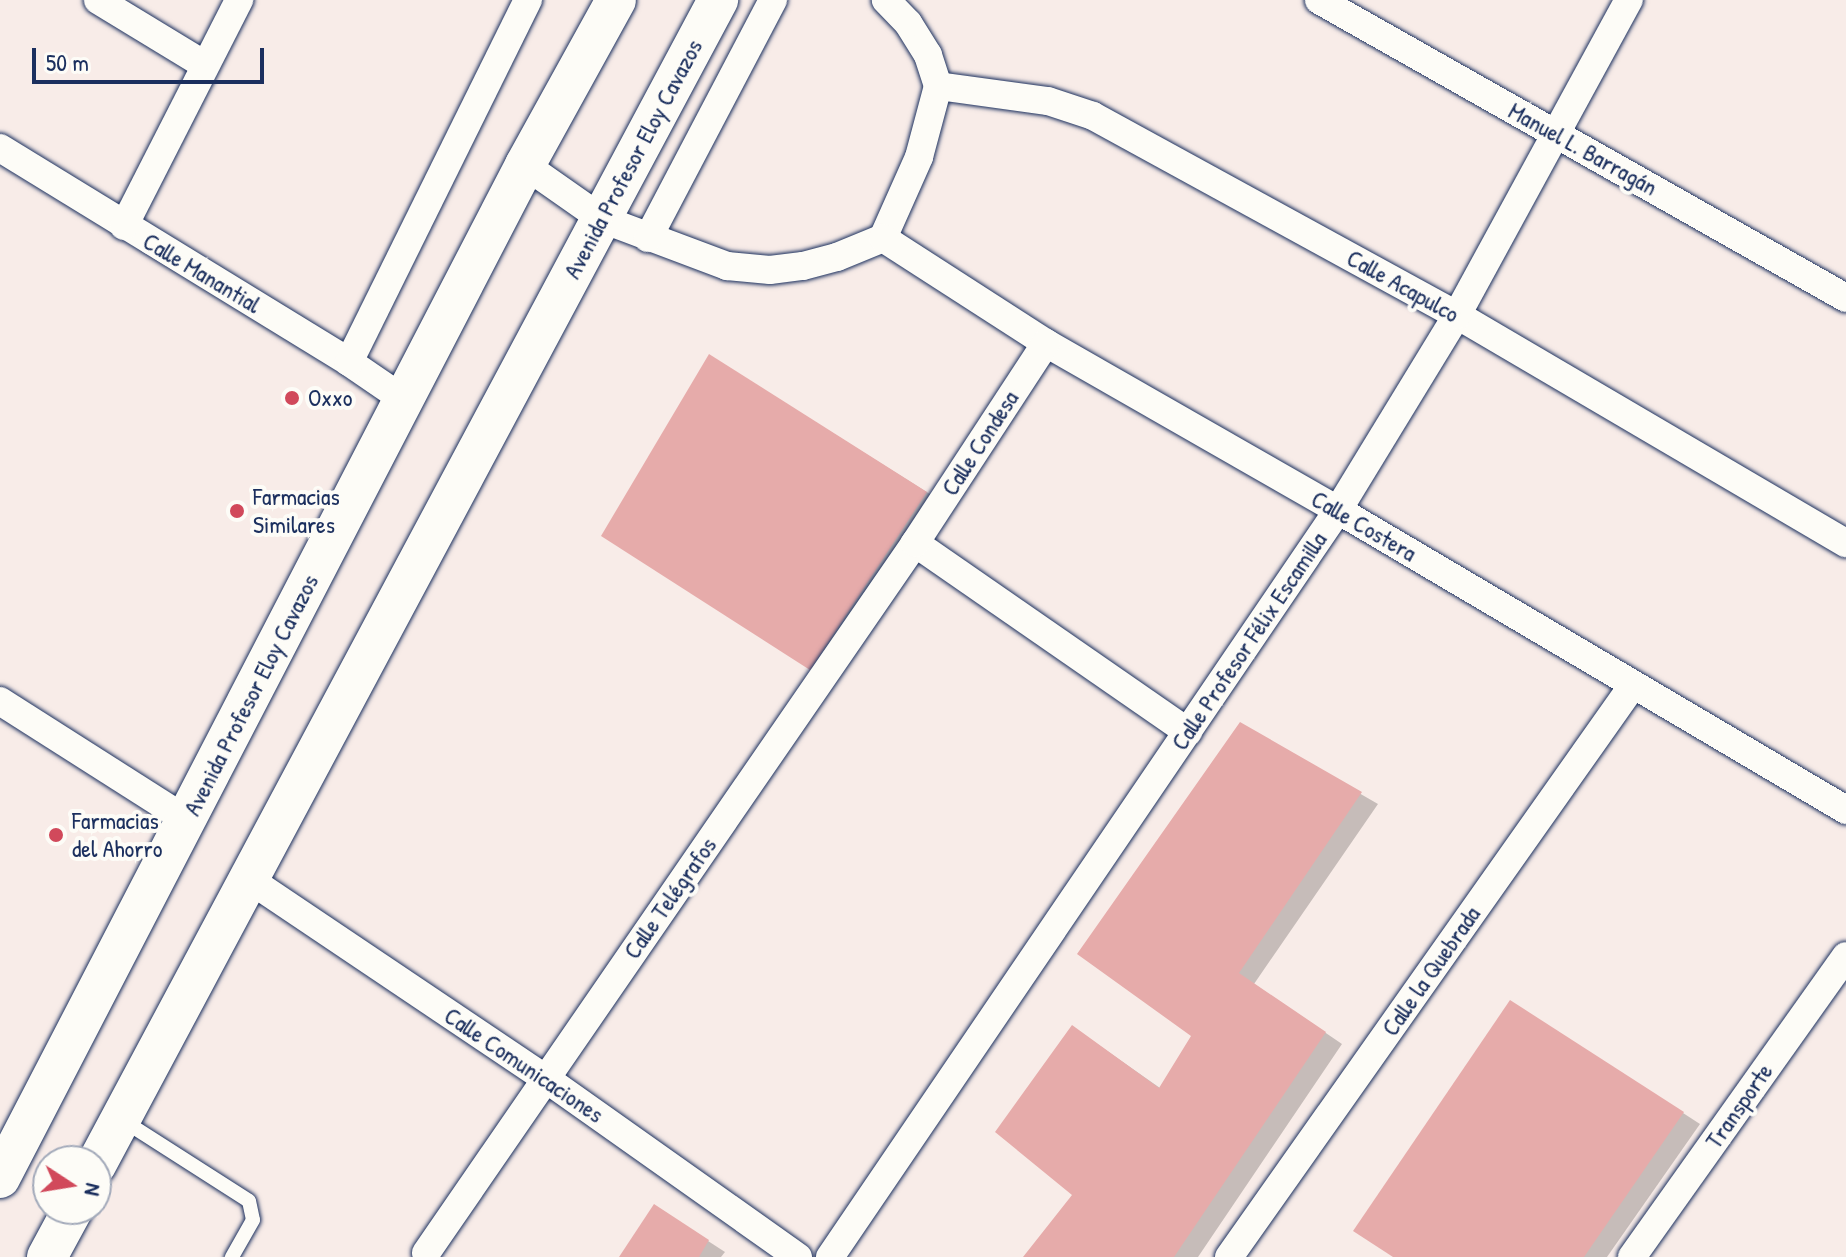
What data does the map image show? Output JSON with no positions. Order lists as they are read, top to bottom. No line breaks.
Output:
{"streets":{"main road":["Avenida Profesor Eloy Cavazos"],"street":["Manuel L. Barragán","Calle Manantial","Calle Acapulco","Calle Condesa","Calle Costera","Calle Profesor Félix Escamilla","Calle Telégrafos","Calle la Quebrada","Calle Comunicaciones","Transporte"]},"crossings":[["Manuel L. Barragán","Calle Profesor Félix Escamilla"],["Avenida Profesor Eloy Cavazos","Calle Manantial"],["Avenida Profesor Eloy Cavazos","Calle Comunicaciones"],["Calle Acapulco","Calle Profesor Félix Escamilla"],["Calle Condesa","Calle Costera"],["Calle Condesa","Calle Telégrafos"],["Calle Costera","Calle Profesor Félix Escamilla"],["Calle Costera","Calle la Quebrada"],["Calle Telégrafos","Calle Comunicaciones"]],"places":["Oxxo","Farmacias Similares","Farmacias del Ahorro"],"scale_bar":"50 m","north":"right"}
